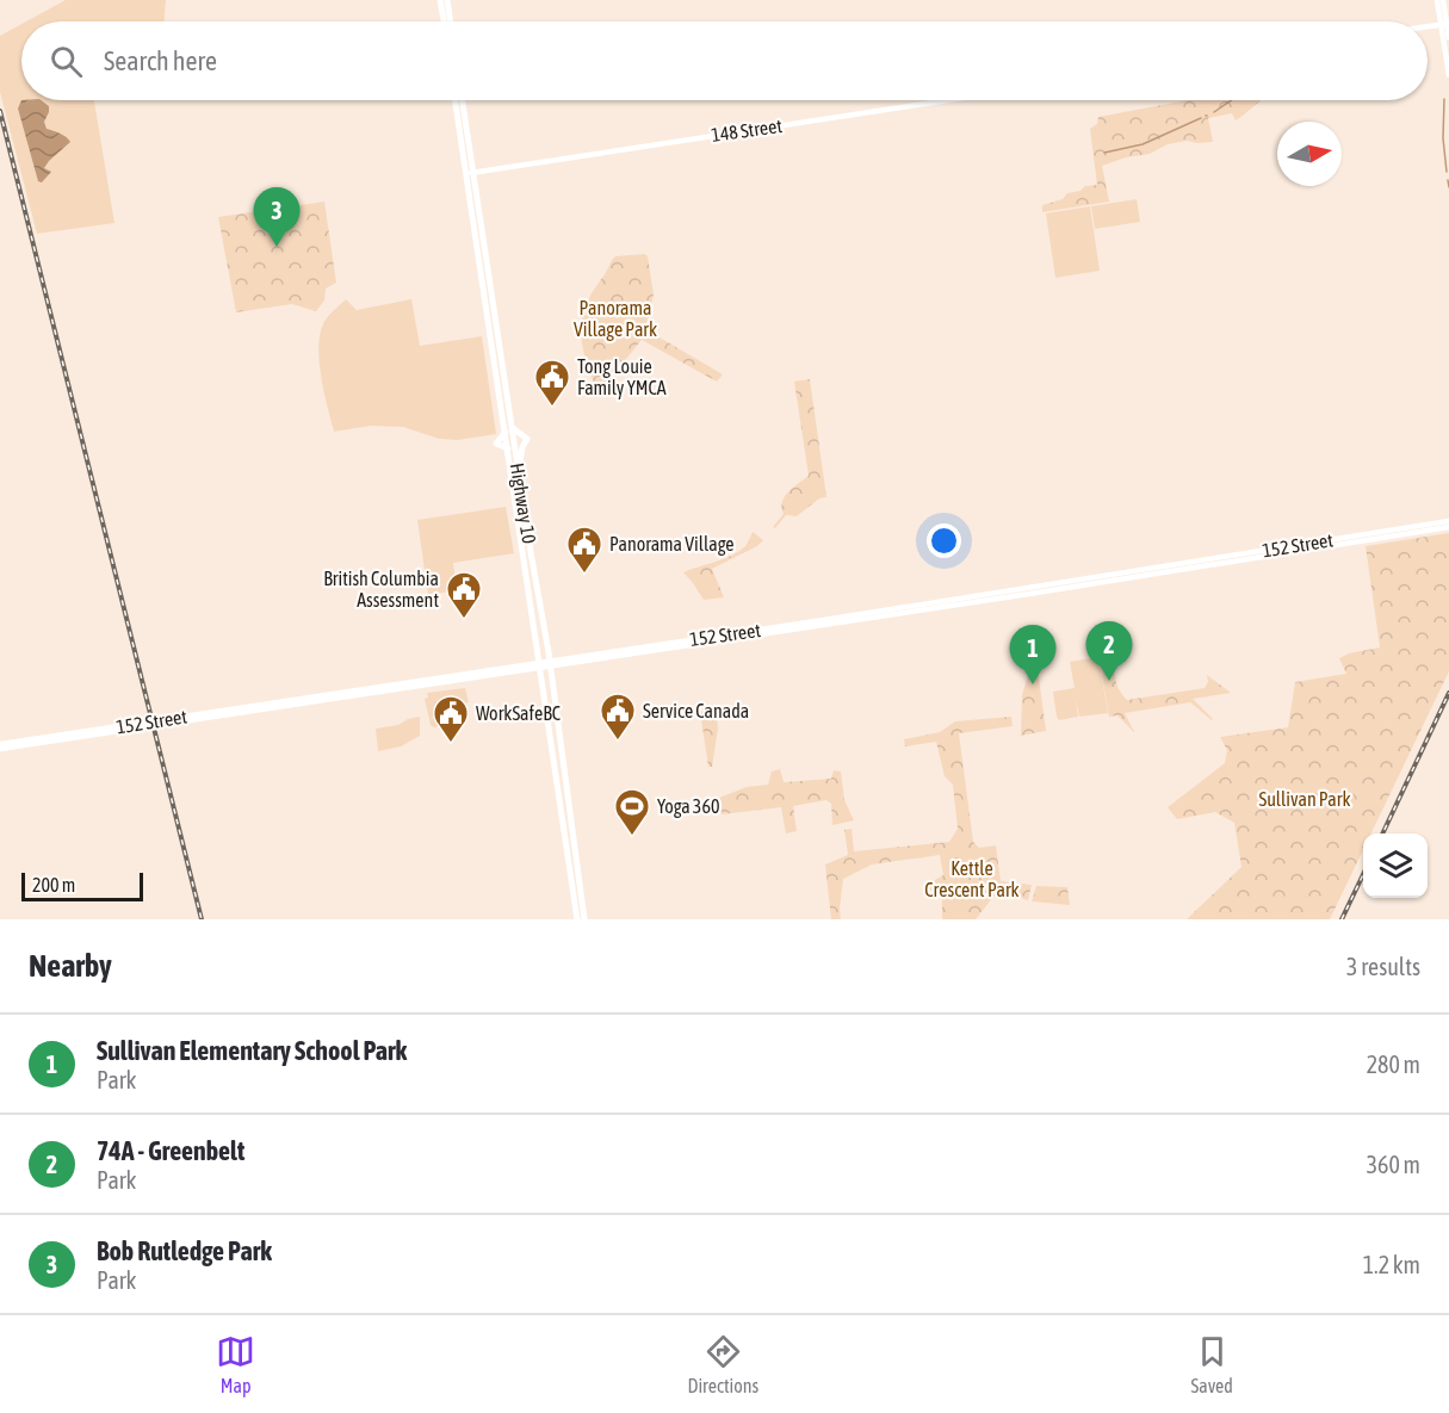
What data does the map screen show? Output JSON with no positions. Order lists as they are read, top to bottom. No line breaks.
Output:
{"streets":{"highway":["Highway 10"],"main road":["148 Street","152 Street"]},"crossings":[["148 Street","Highway 10"],["Highway 10","152 Street"]],"parks":["Panorama Village Park","Sullivan Park","Kettle Crescent Park"],"places":{"public building":["Tong Louie Family YMCA","Panorama Village","British Columbia Assessment","Service Canada","WorkSafeBC"],"sports":["Yoga 360"]},"scale_bar":"200 m","north":"right","page":{"search":"Search here","pins":["3","2","1"],"scale":"200 m","heading":["Nearby","3 results"],"list":[{"mark":"1","name":"Sullivan Elementary School Park","note":"Park","value":"280 m"},{"mark":"2","name":"74A - Greenbelt","note":"Park","value":"360 m"},{"mark":"3","name":"Bob Rutledge Park","note":"Park","value":"1.2 km"}],"nav":["Map","Directions","Saved"]}}
